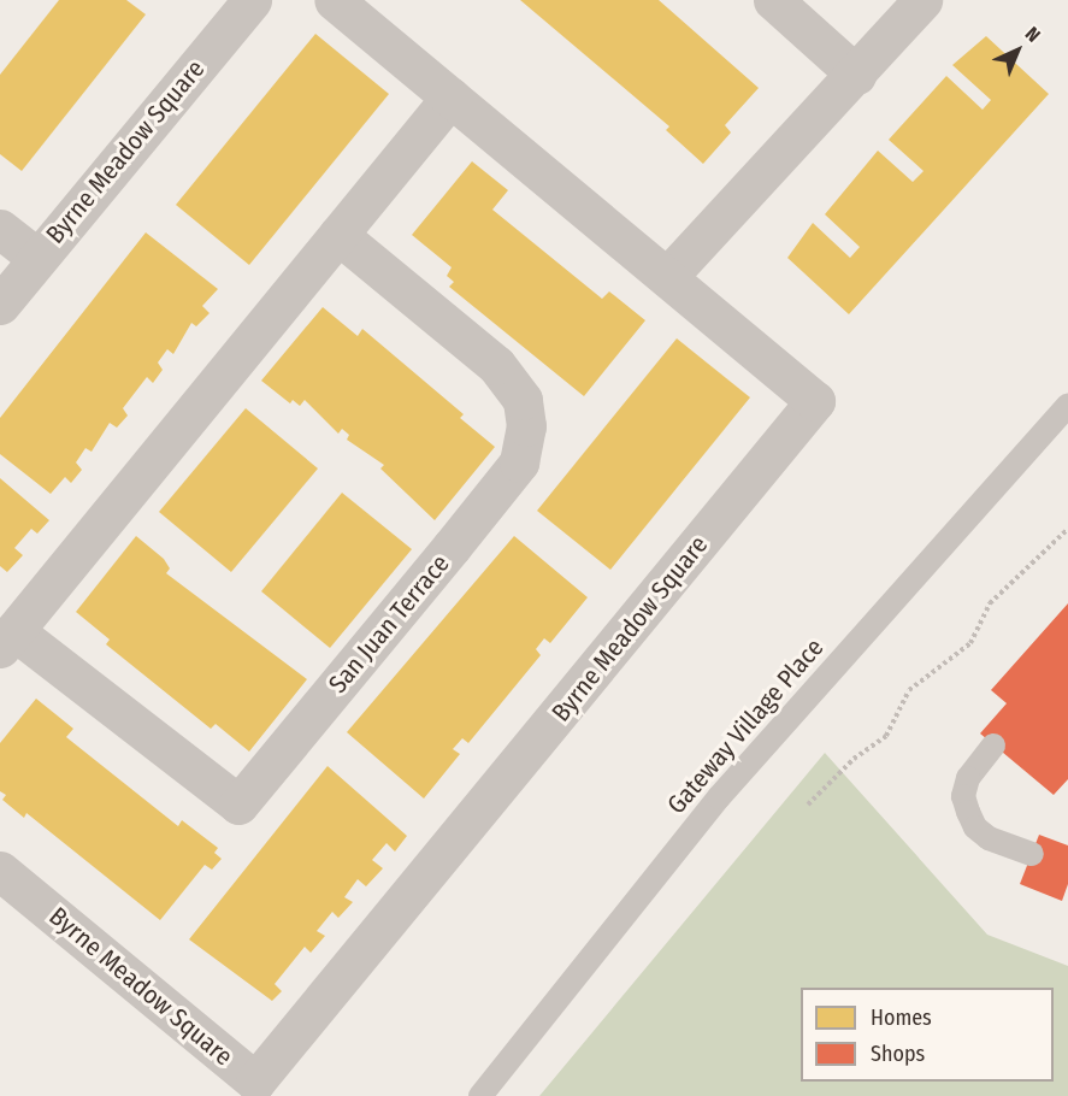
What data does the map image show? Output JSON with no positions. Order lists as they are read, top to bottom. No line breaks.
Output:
{"streets":{"street":["Byrne Meadow Square","San Juan Terrace"],"lane":["Gateway Village Place"]},"crossings":[["Byrne Meadow Square","San Juan Terrace"]],"legend":["Homes","Shops"],"north":"top right"}
